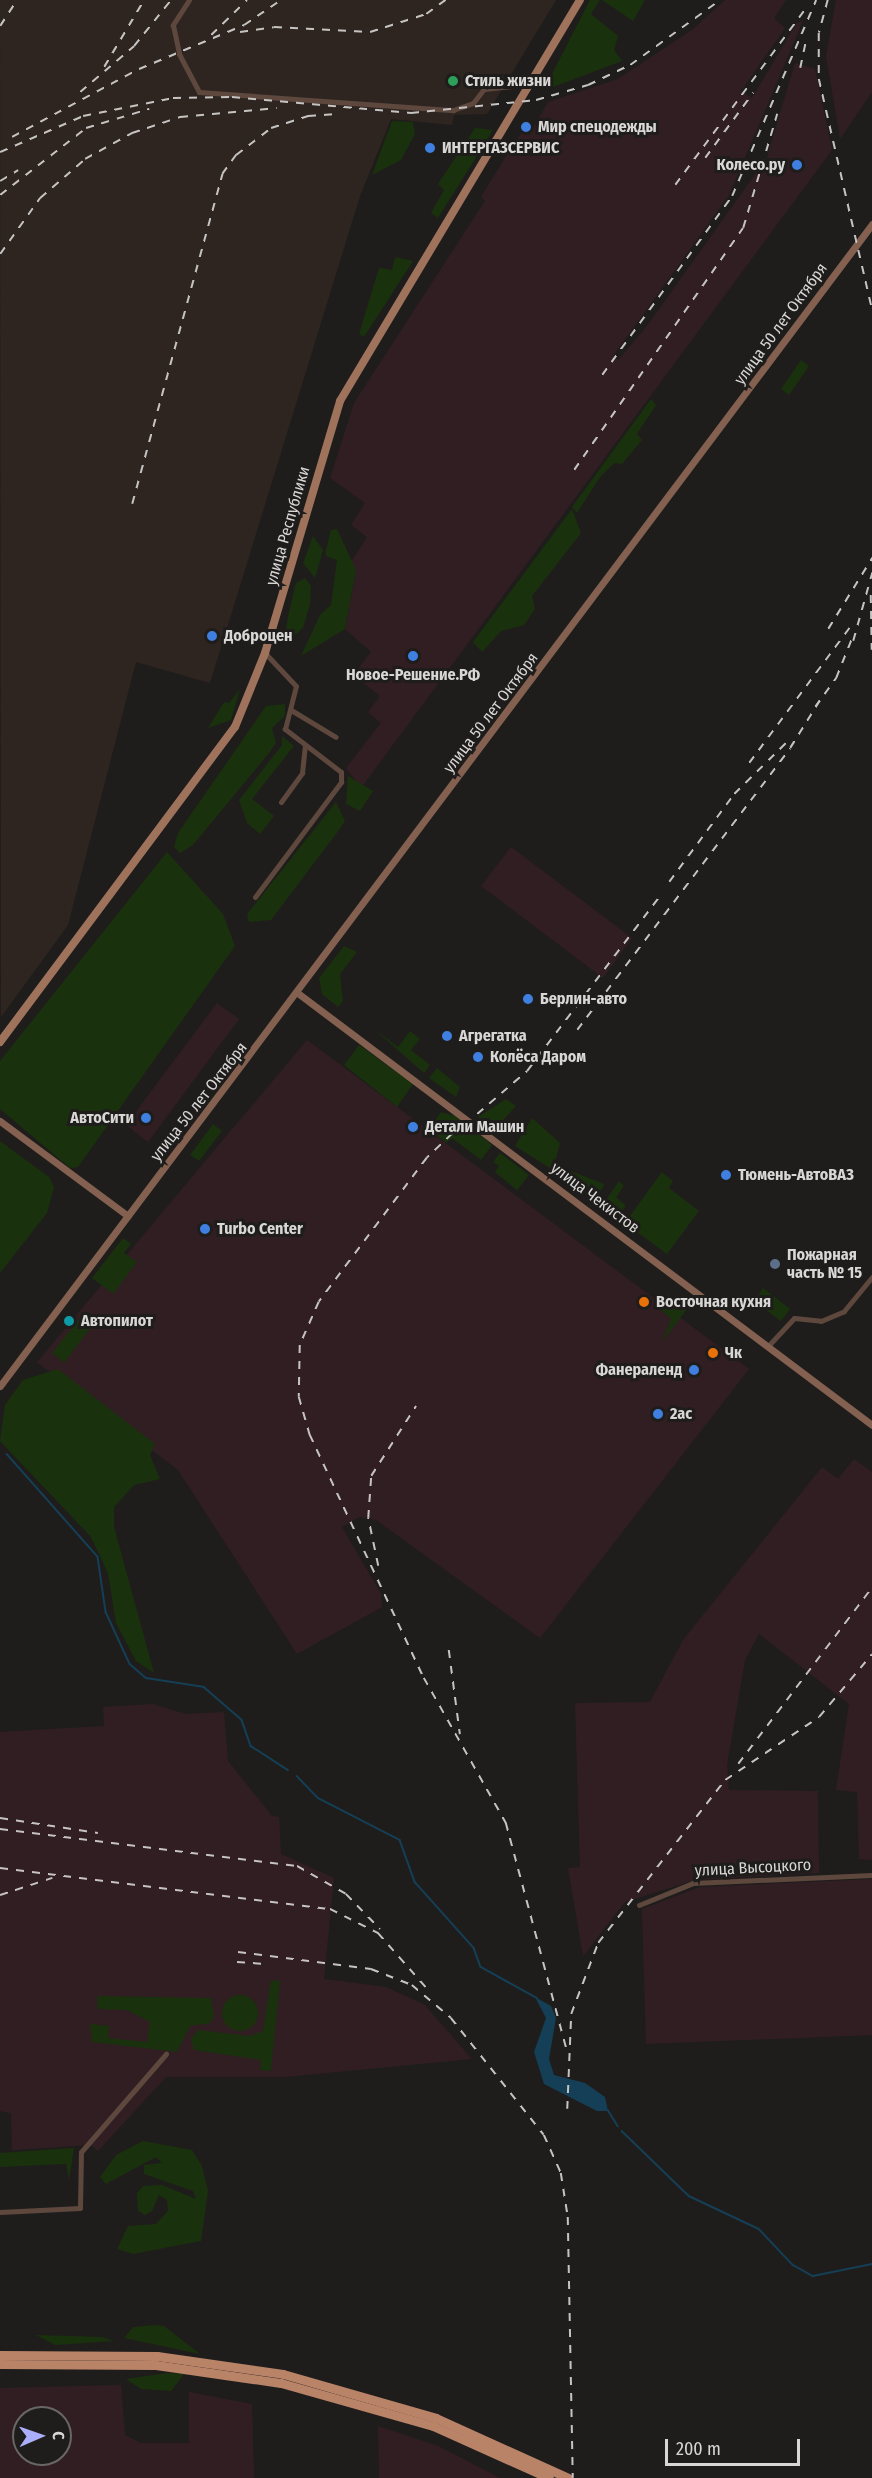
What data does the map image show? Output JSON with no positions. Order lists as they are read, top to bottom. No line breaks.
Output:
{"streets":{"main road":["улица 50 лет Октября","улица Республики","улица Чекистов"],"street":["улица Высоцкого"]},"crossings":[["улица 50 лет Октября","улица Чекистов"]],"places":["Стиль жизни","Мир спецодежды","ИНТЕРГАЗСЕРВИС","Колесо.ру","Доброцен","Новое-Решение.РФ","Берлин-авто","Агрегатка","Колёса Даром","АвтоСити","Детали Машин","Тюмень-АвтоВАЗ","Turbo Center","Пожарная часть № 15","Восточная кухня","Автопилот","Чк","Фанераленд","2ас"],"scale_bar":"200 m","north":"right"}
